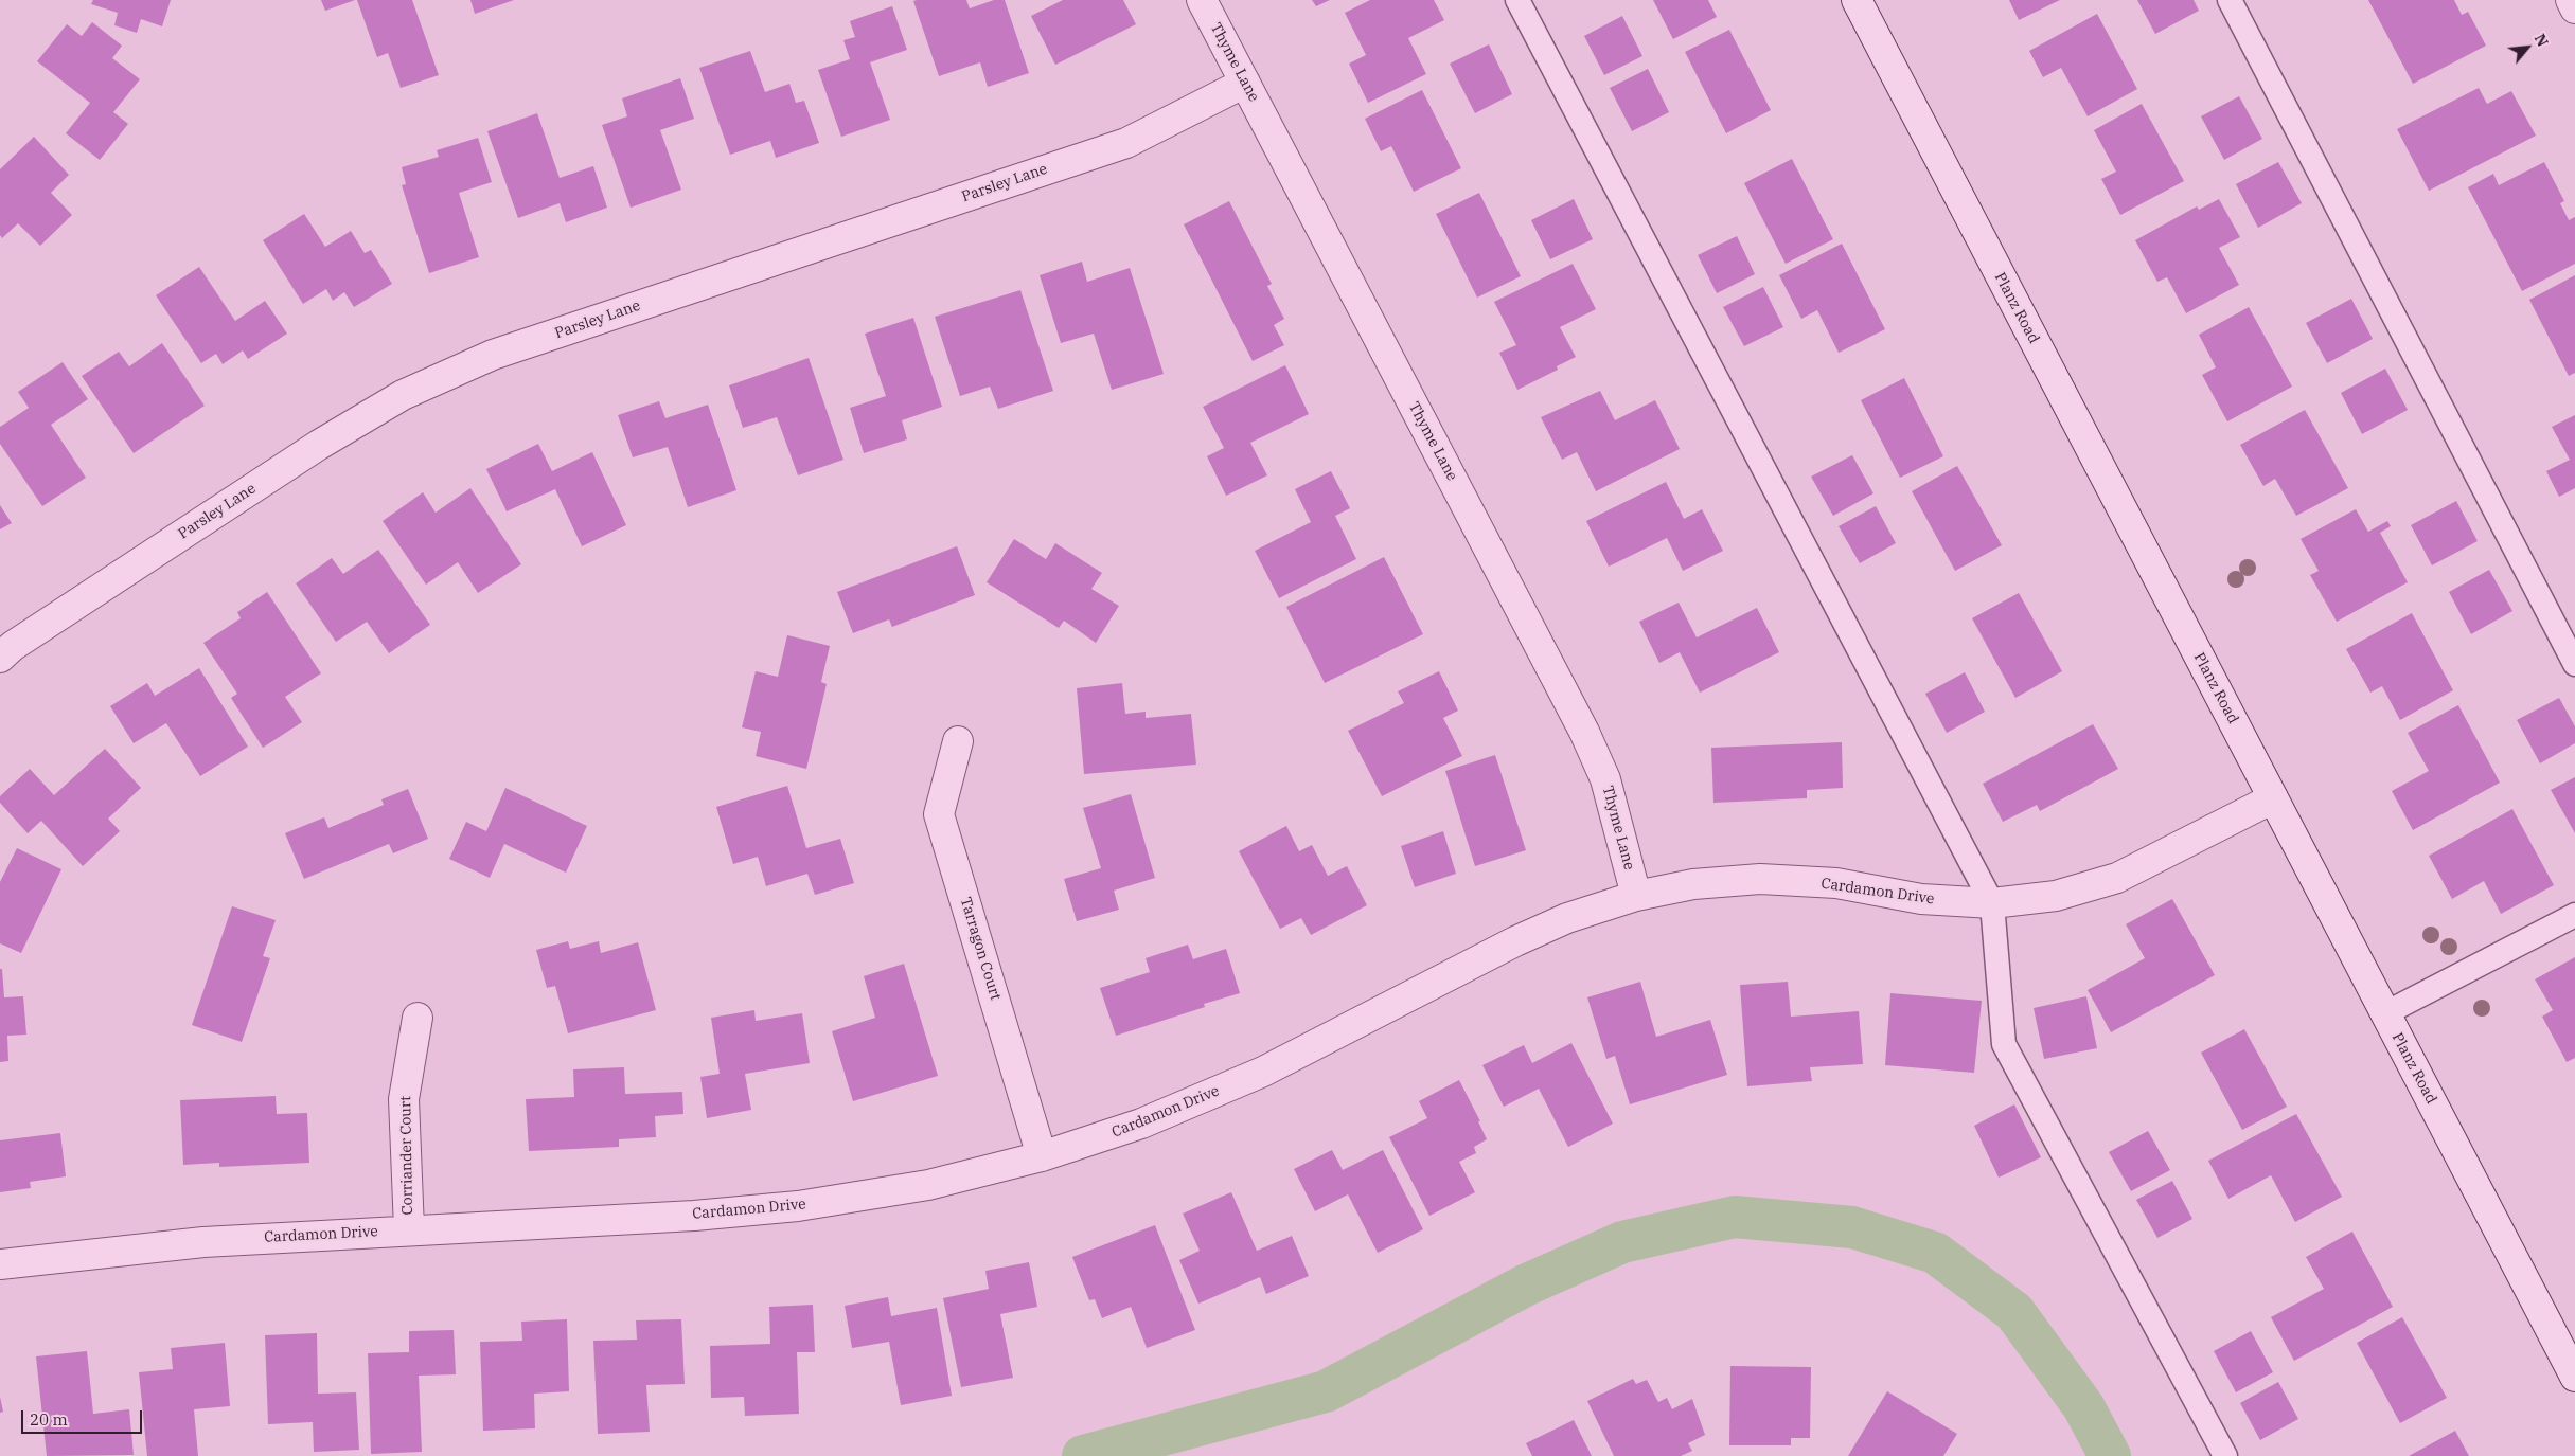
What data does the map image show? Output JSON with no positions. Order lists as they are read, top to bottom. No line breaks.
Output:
{"streets":{"street":["Thyme Lane","Parsley Lane","Planz Road","Cardamon Drive","Tarragon Court","Corriander Court"]},"crossings":[["Thyme Lane","Parsley Lane"],["Thyme Lane","Cardamon Drive"],["Planz Road","Cardamon Drive"],["Cardamon Drive","Tarragon Court"],["Cardamon Drive","Corriander Court"]],"scale_bar":"20 m","north":"top right"}
